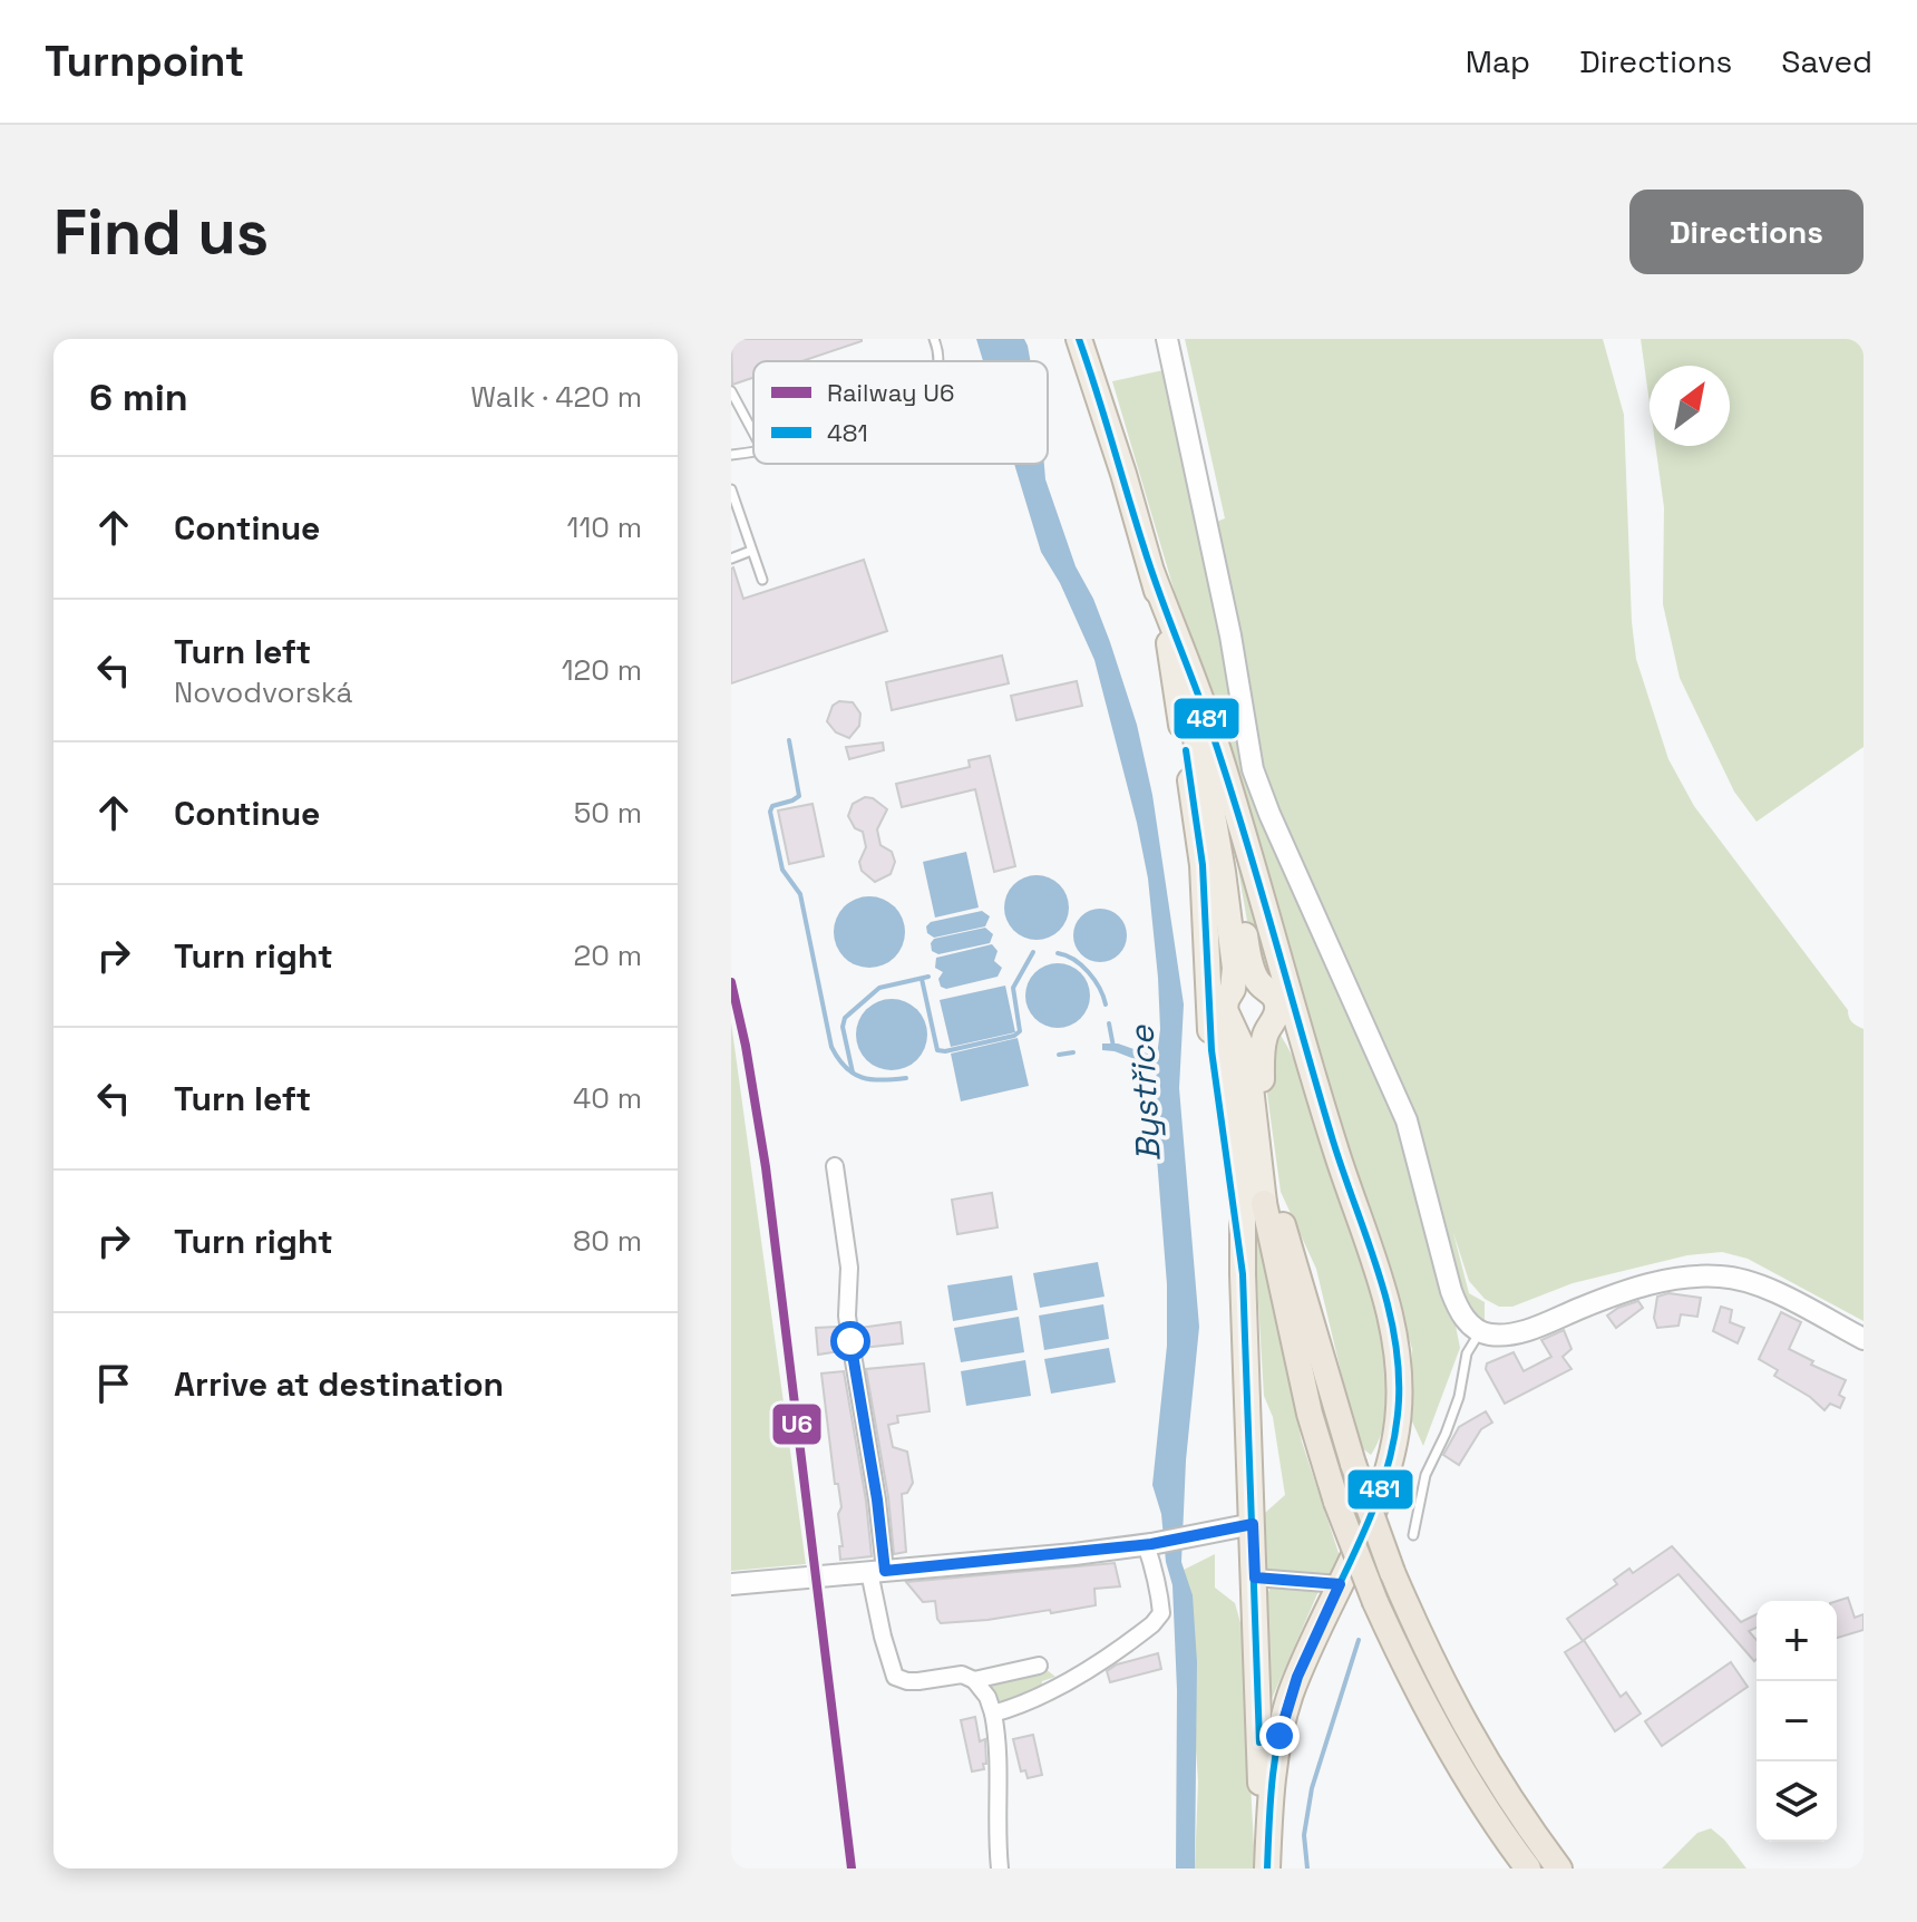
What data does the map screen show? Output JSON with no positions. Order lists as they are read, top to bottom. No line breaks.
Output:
{"water":["Bystřice"],"lines":["transit line 481","rail line U6"],"legend":["Railway U6","481"],"north":"top right","page":{"header":"Turnpoint","nav":["Map","Directions","Saved"],"buttons":"Directions","title":"Find us","heading":["6 min","Walk · 420 m"],"list":[["Continue","110 m"],["Turn left","Novodvorská","120 m"],["Continue","50 m"],["Turn right","20 m"],["Turn left","40 m"],["Turn right","80 m"],"Arrive at destination"],"map_buttons":["+","−"]}}
